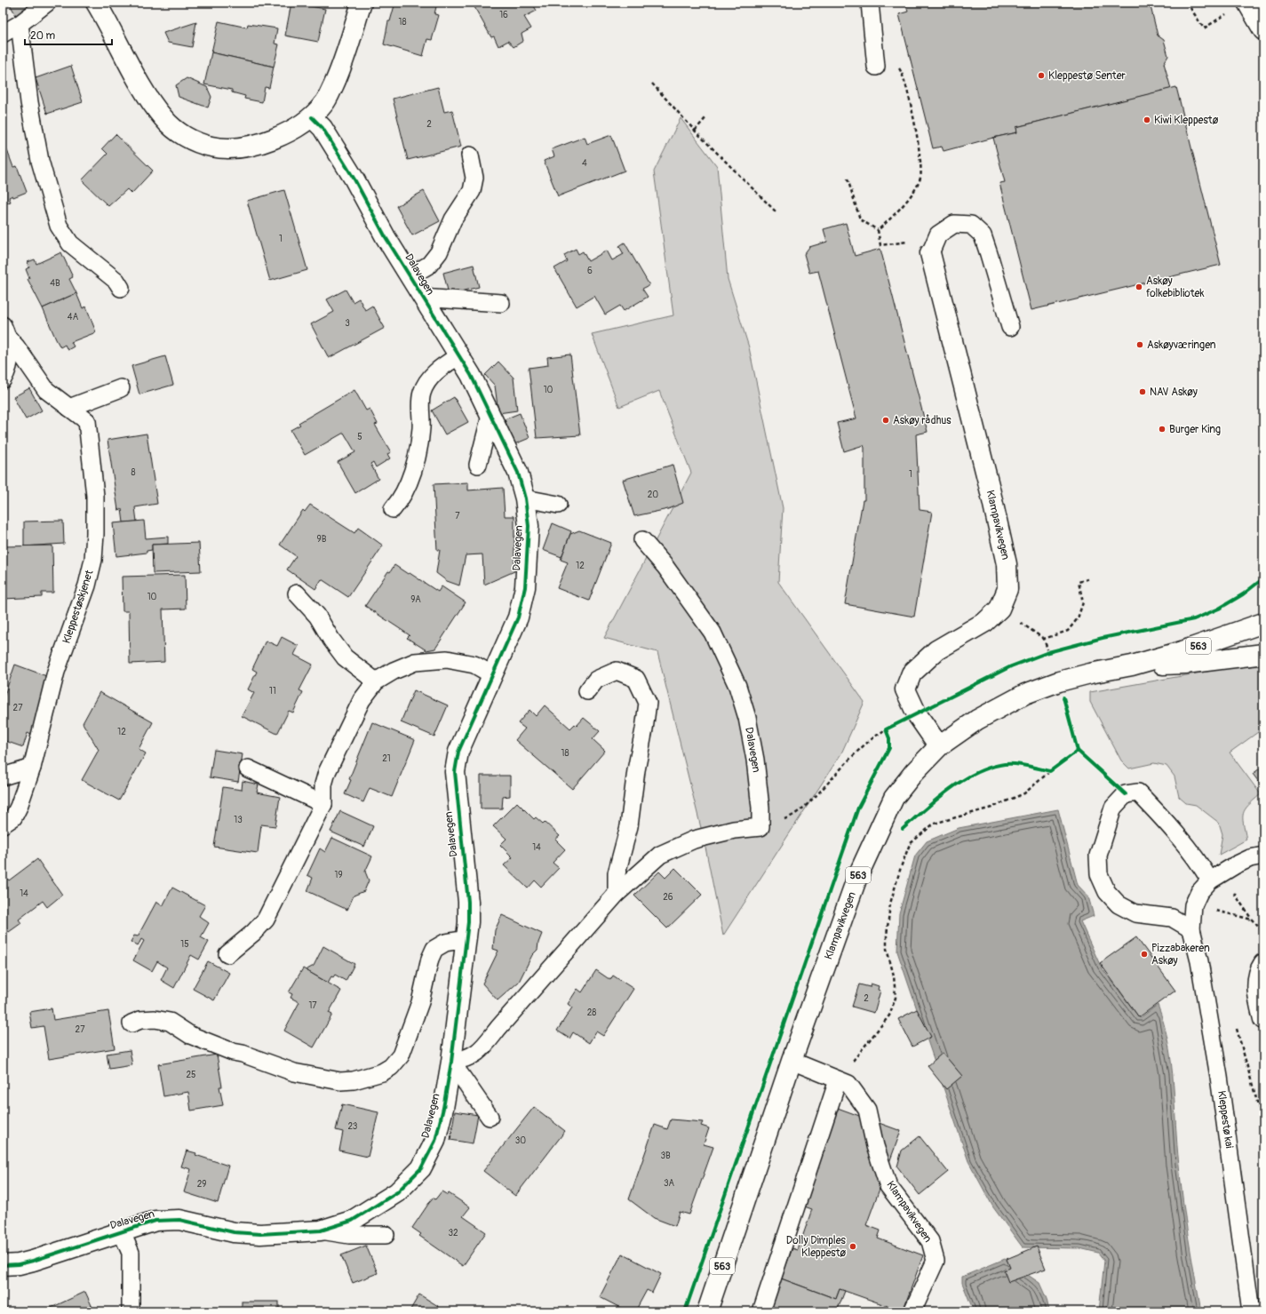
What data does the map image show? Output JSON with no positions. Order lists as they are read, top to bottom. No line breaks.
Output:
{"streets":{"street":["Dalavegen","Klampavikvegen","563"],"lane":["Kleppestøskjenet","Kleppestø kai"]},"places":["Kleppestø Senter","Kiwi Kleppestø","Askøy folkebibliotek","Askøyværingen","NAV Askøy","Askøy rådhus","Burger King","Pizzabakeren Askøy","Dolly Dimples Kleppestø"],"house_numbers":["16","18","2","4","1","6","4B","4A","3","10","5","8","1","20","7","9B","12","10","9A","11","27","12","18","21","13","14","19","14","26","15","2","17","28","27","25","23","30","3B","3A","29","32"],"scale_bar":"20 m"}
